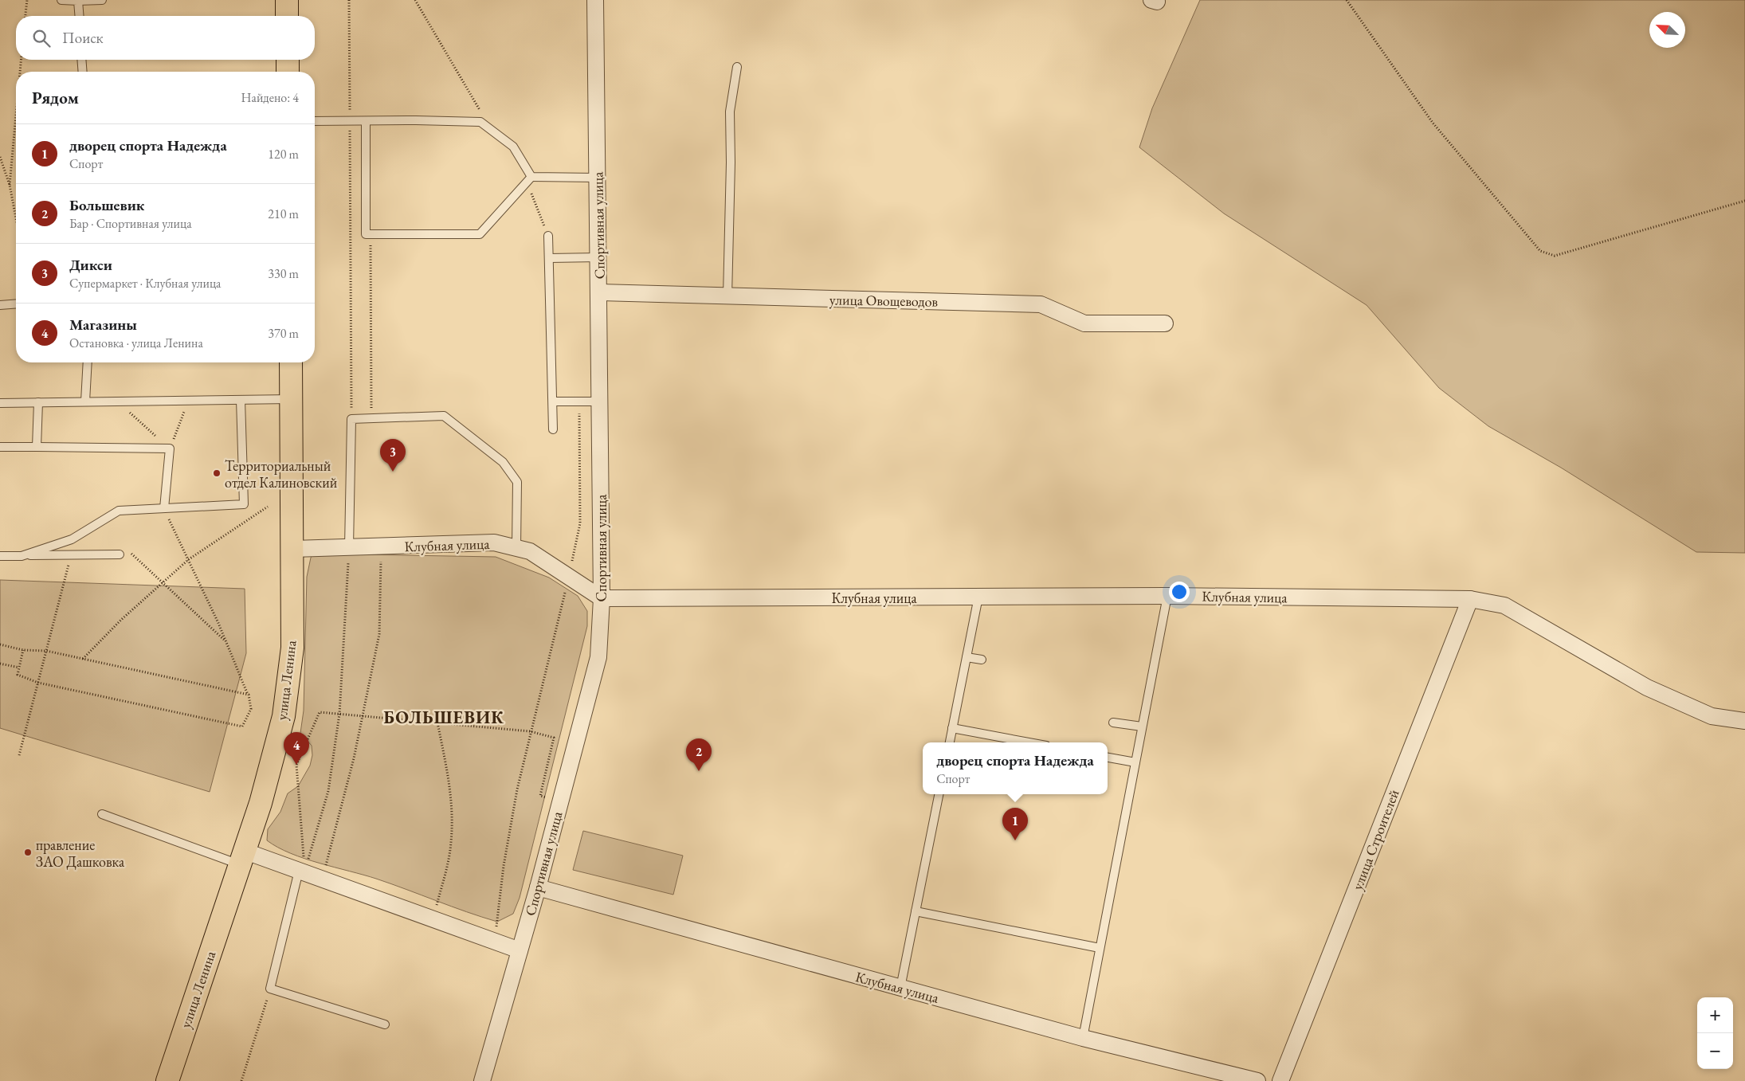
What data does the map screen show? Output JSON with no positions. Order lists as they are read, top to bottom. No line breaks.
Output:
{"streets":{"main road":["улица Ленина"],"street":["Спортивная улица","улица Овощеводов","Клубная улица","улица Строителей"]},"crossings":[["Спортивная улица","улица Овощеводов"],["Спортивная улица","Клубная улица"],["Клубная улица","улица Ленина"],["Клубная улица","улица Строителей"]],"districts":["БОЛЬШЕВИК"],"places":["Территориальный отдел Калиновский","правление ЗАО Дашковка"],"north":"top left","page":{"search":"Поиск","heading":["Рядом","Найдено: 4"],"list":[{"mark":"1","name":"дворец спорта Надежда","note":"Спорт","value":"120 m"},{"mark":"2","name":"Большевик","note":"Бар · Спортивная улица","value":"210 m"},{"mark":"3","name":"Дикси","note":"Супермаркет · Клубная улица","value":"330 m"},{"mark":"4","name":"Магазины","note":"Остановка · улица Ленина","value":"370 m"}],"pins":["3","4","2","1"],"popup":["дворец спорта Надежда","Спорт"],"map_buttons":["+","−"]}}
